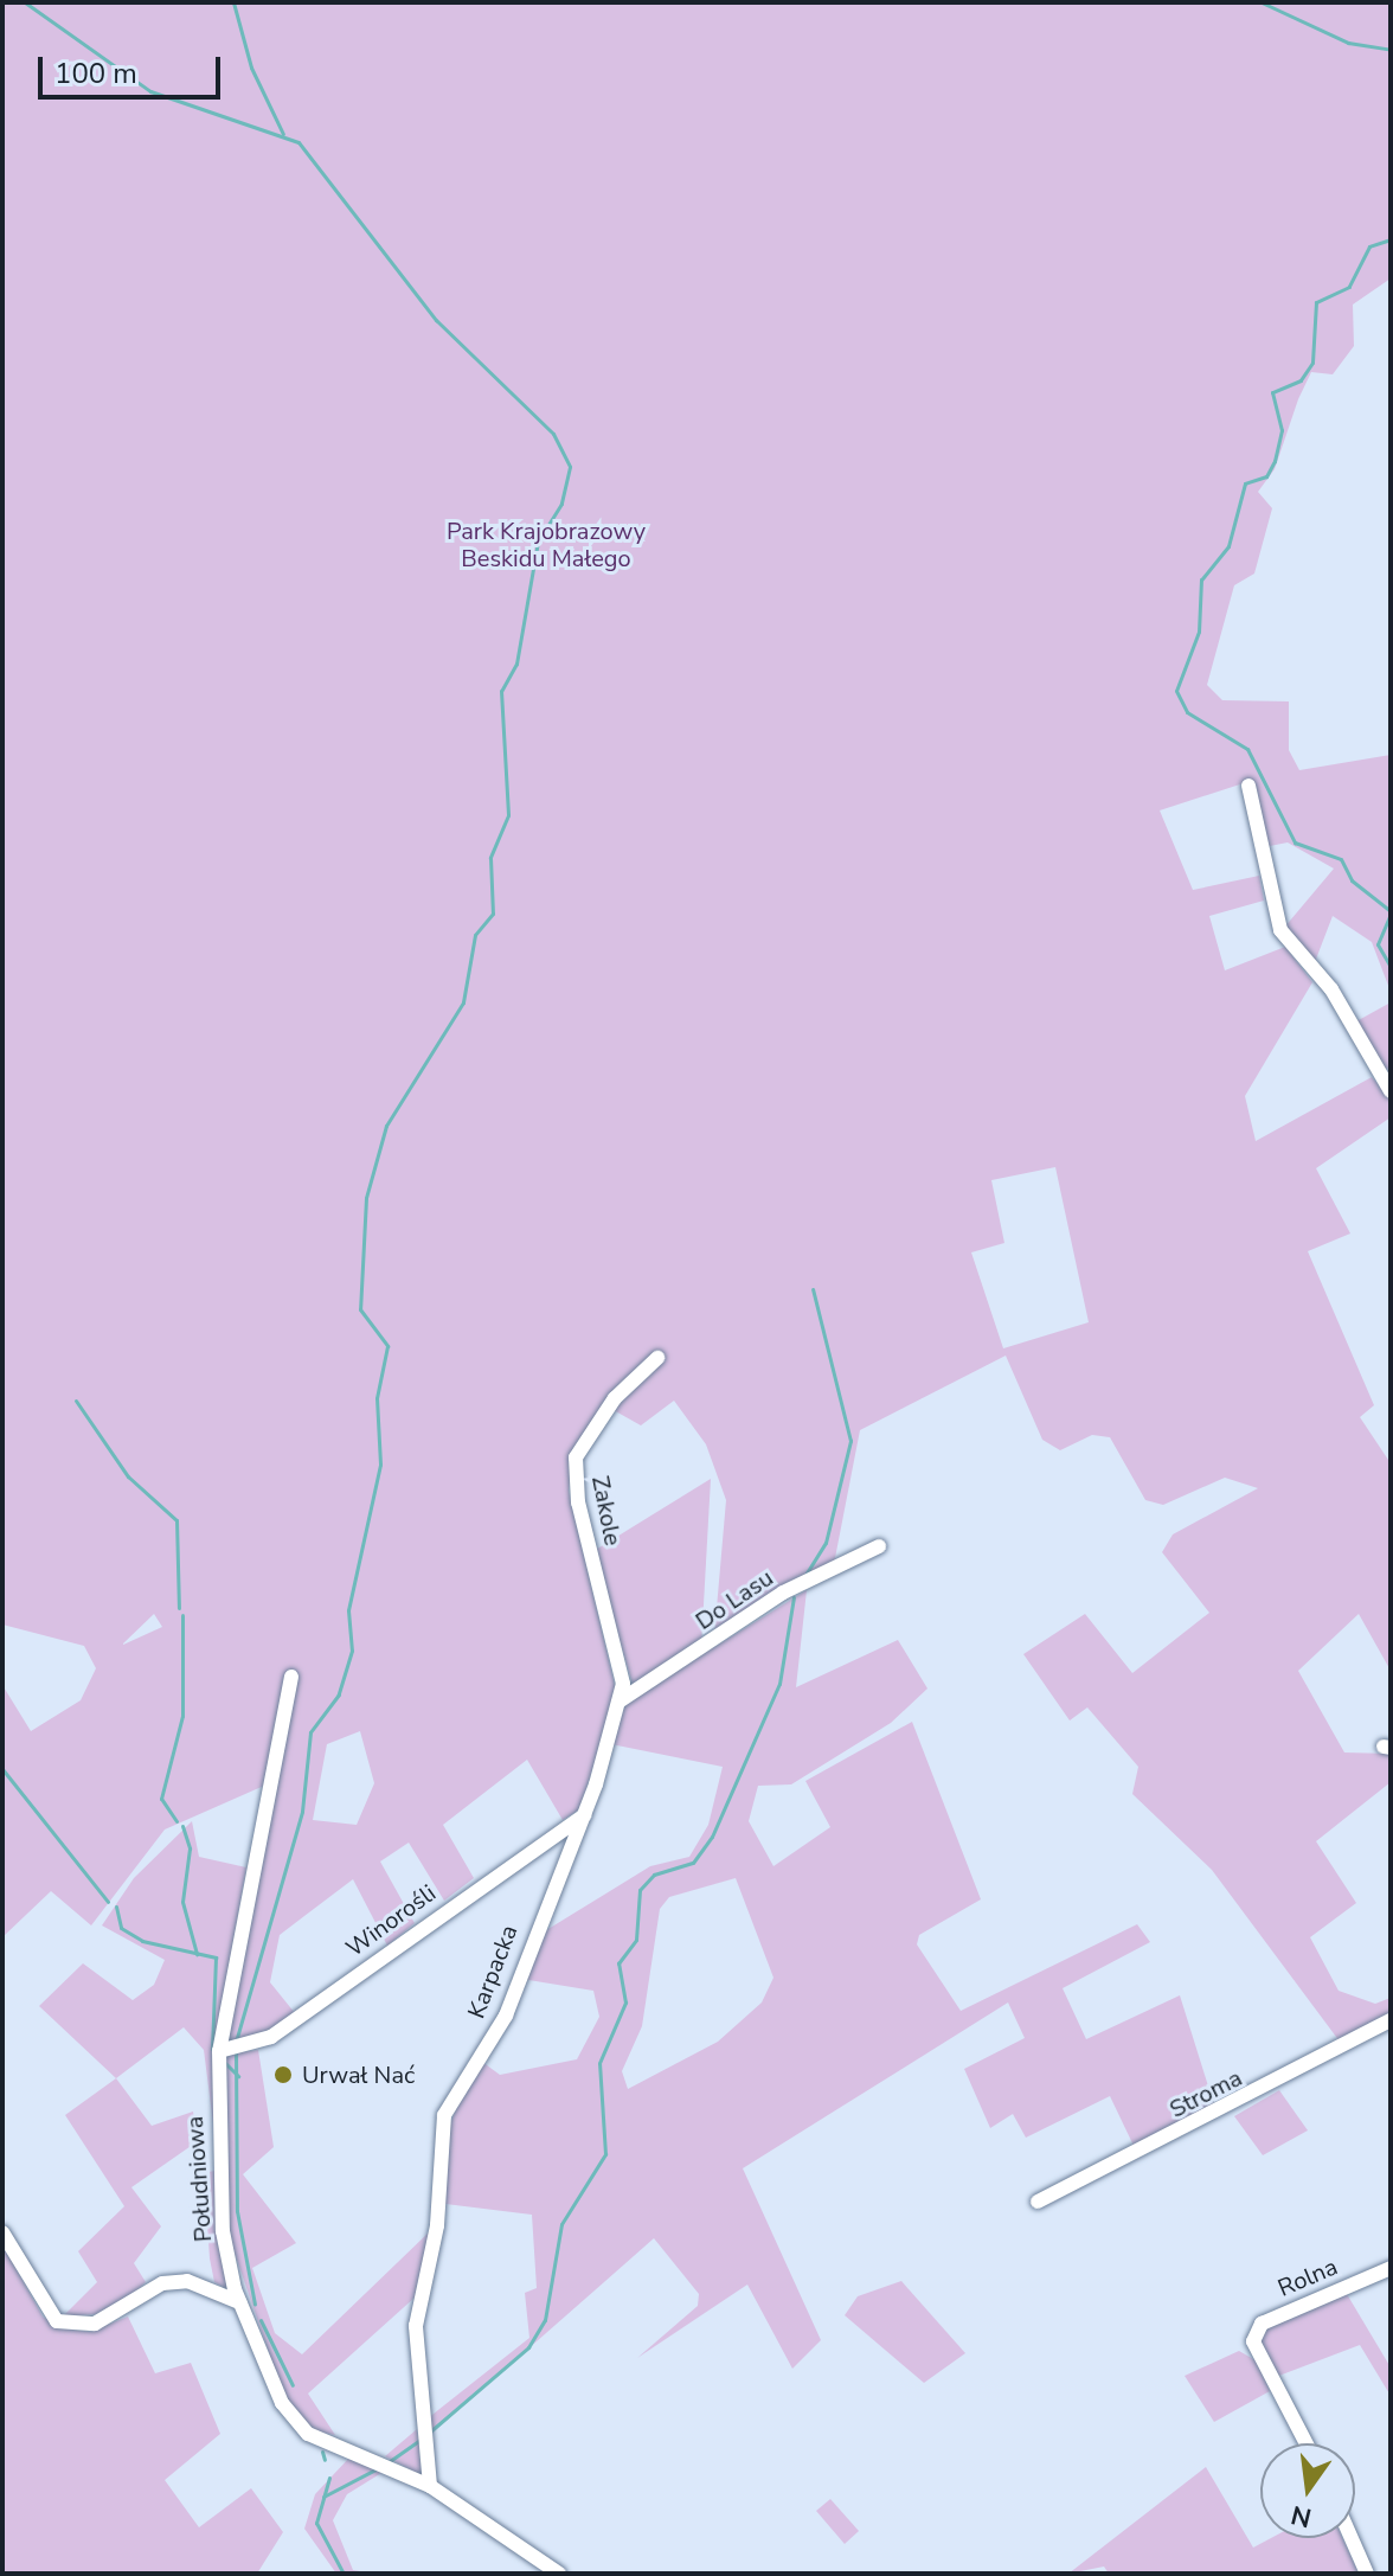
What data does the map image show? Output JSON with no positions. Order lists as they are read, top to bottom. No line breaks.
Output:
{"streets":{"street":["Zakole","Do Lasu","Winorośli","Karpacka","Stroma","Południowa","Rolna"]},"crossings":[["Zakole","Do Lasu"],["Zakole","Karpacka"],["Do Lasu","Karpacka"],["Winorośli","Karpacka"],["Winorośli","Południowa"],["Karpacka","Południowa"]],"parks":["Park Krajobrazowy Beskidu Małego"],"places":["Urwał Nać"],"scale_bar":"100 m","north":"bottom"}
